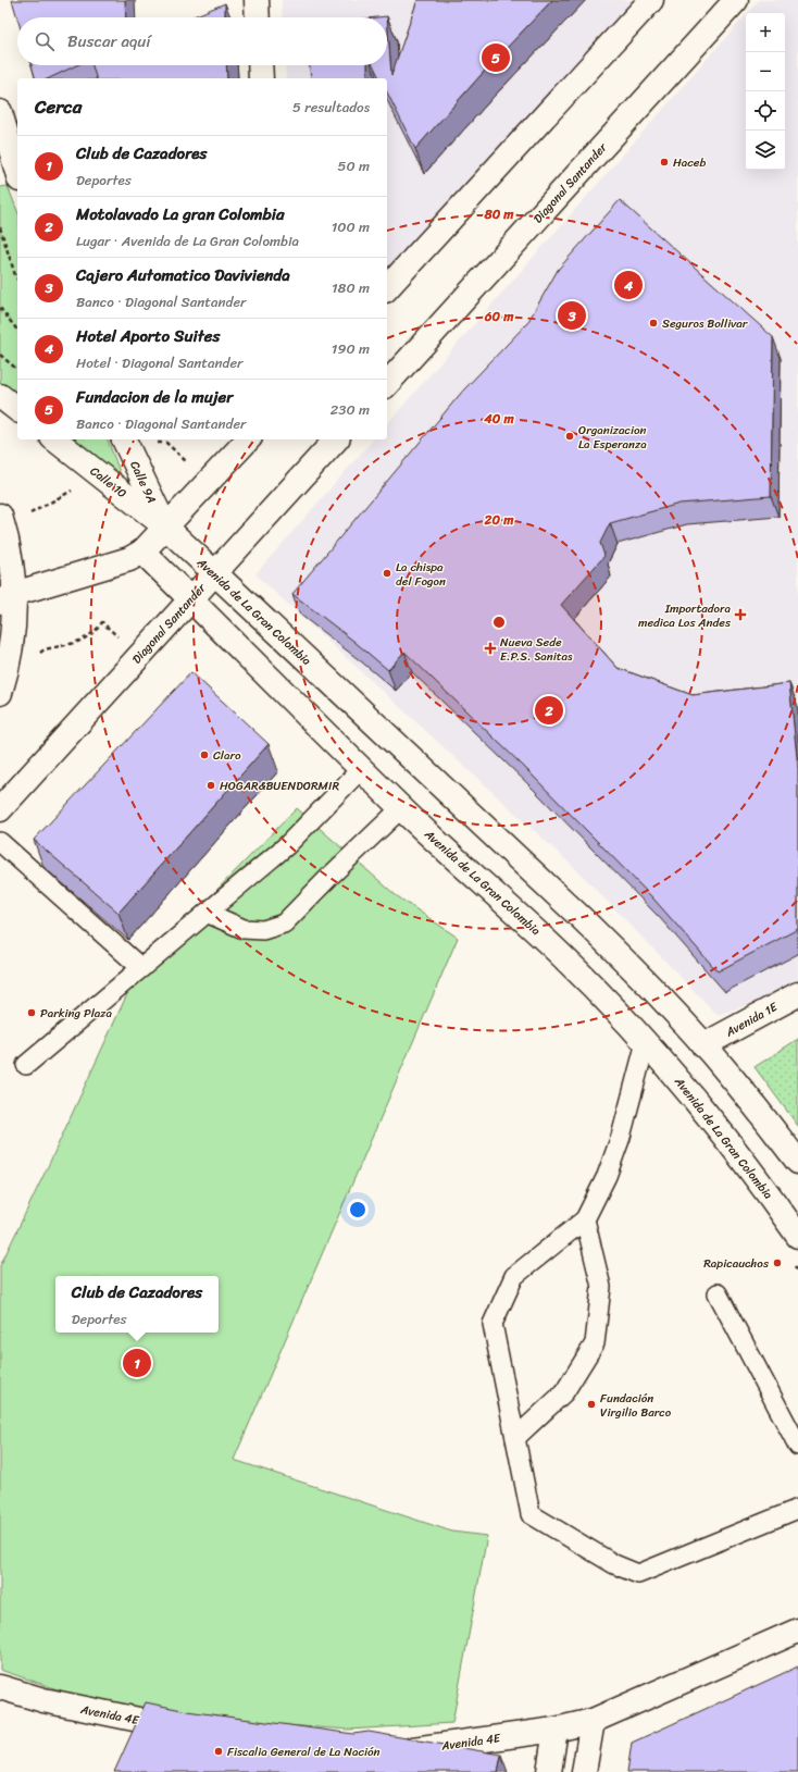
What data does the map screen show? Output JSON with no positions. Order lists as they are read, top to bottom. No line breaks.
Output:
{"streets":{"street":["Diagonal Santander","Calle 10","Calle 9A","Avenida de La Gran Colombia","Avenida 1E","Avenida 4E"]},"crossings":[["Diagonal Santander","Avenida de La Gran Colombia"],["Calle 10","Calle 9A"],["Calle 10","Avenida de La Gran Colombia"],["Calle 9A","Avenida de La Gran Colombia"],["Avenida de La Gran Colombia","Avenida 1E"]],"places":{"other":["Haceb","Seguros Bollivar","Organizacion La Esperanza","La chispa del Fogon","Claro","HOGAR&BUENDORMIR","Parking Plaza","Rapicauchos","Fundación Virgilio Barco","Fiscalia General de La Nación"],"health":["Importadora medica Los Andes","Nueva Sede E.P.S. Sanitas"]},"page":{"map_buttons":["+","−"],"search":"Buscar aquí","pins":["5","4","3","2","1"],"heading":["Cerca","5 resultados"],"list":[{"mark":"1","name":"Club de Cazadores","note":"Deportes","value":"50 m"},{"mark":"2","name":"Motolavado La gran Colombia","note":"Lugar · Avenida de La Gran Colombia","value":"100 m"},{"mark":"3","name":"Cajero Automatico Davivienda","note":"Banco · Diagonal Santander","value":"180 m"},{"mark":"4","name":"Hotel Aporto Suites","note":"Hotel · Diagonal Santander","value":"190 m"},{"mark":"5","name":"Fundacion de la mujer","note":"Banco · Diagonal Santander","value":"230 m"}],"popup":["Club de Cazadores","Deportes"]},"rings":["80 m","60 m","40 m","20 m"]}
